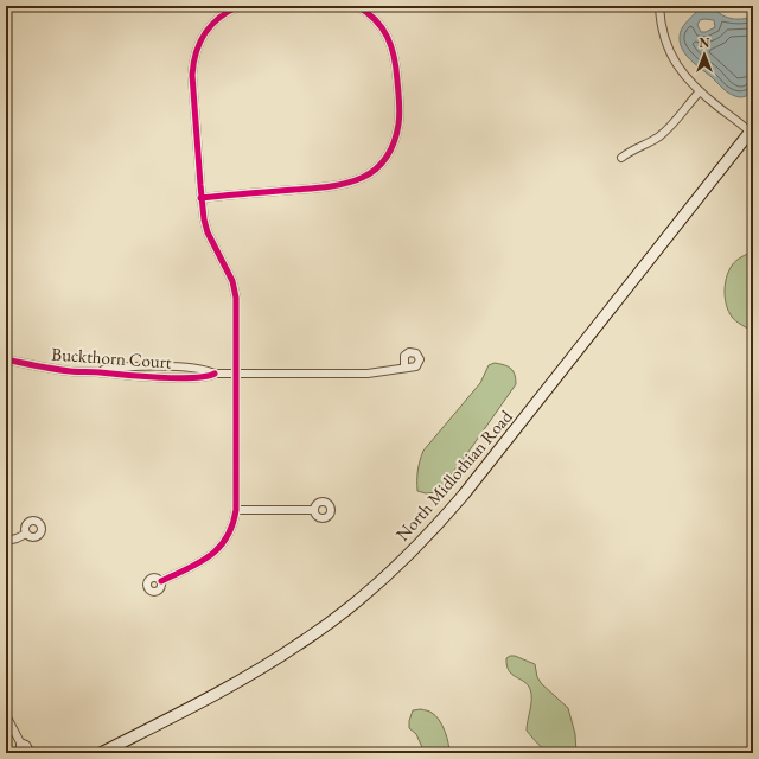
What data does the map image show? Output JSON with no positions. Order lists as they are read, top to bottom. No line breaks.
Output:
{"streets":{"main road":["North Midlothian Road"],"street":["Buckthorn Court"]},"north":"top"}
